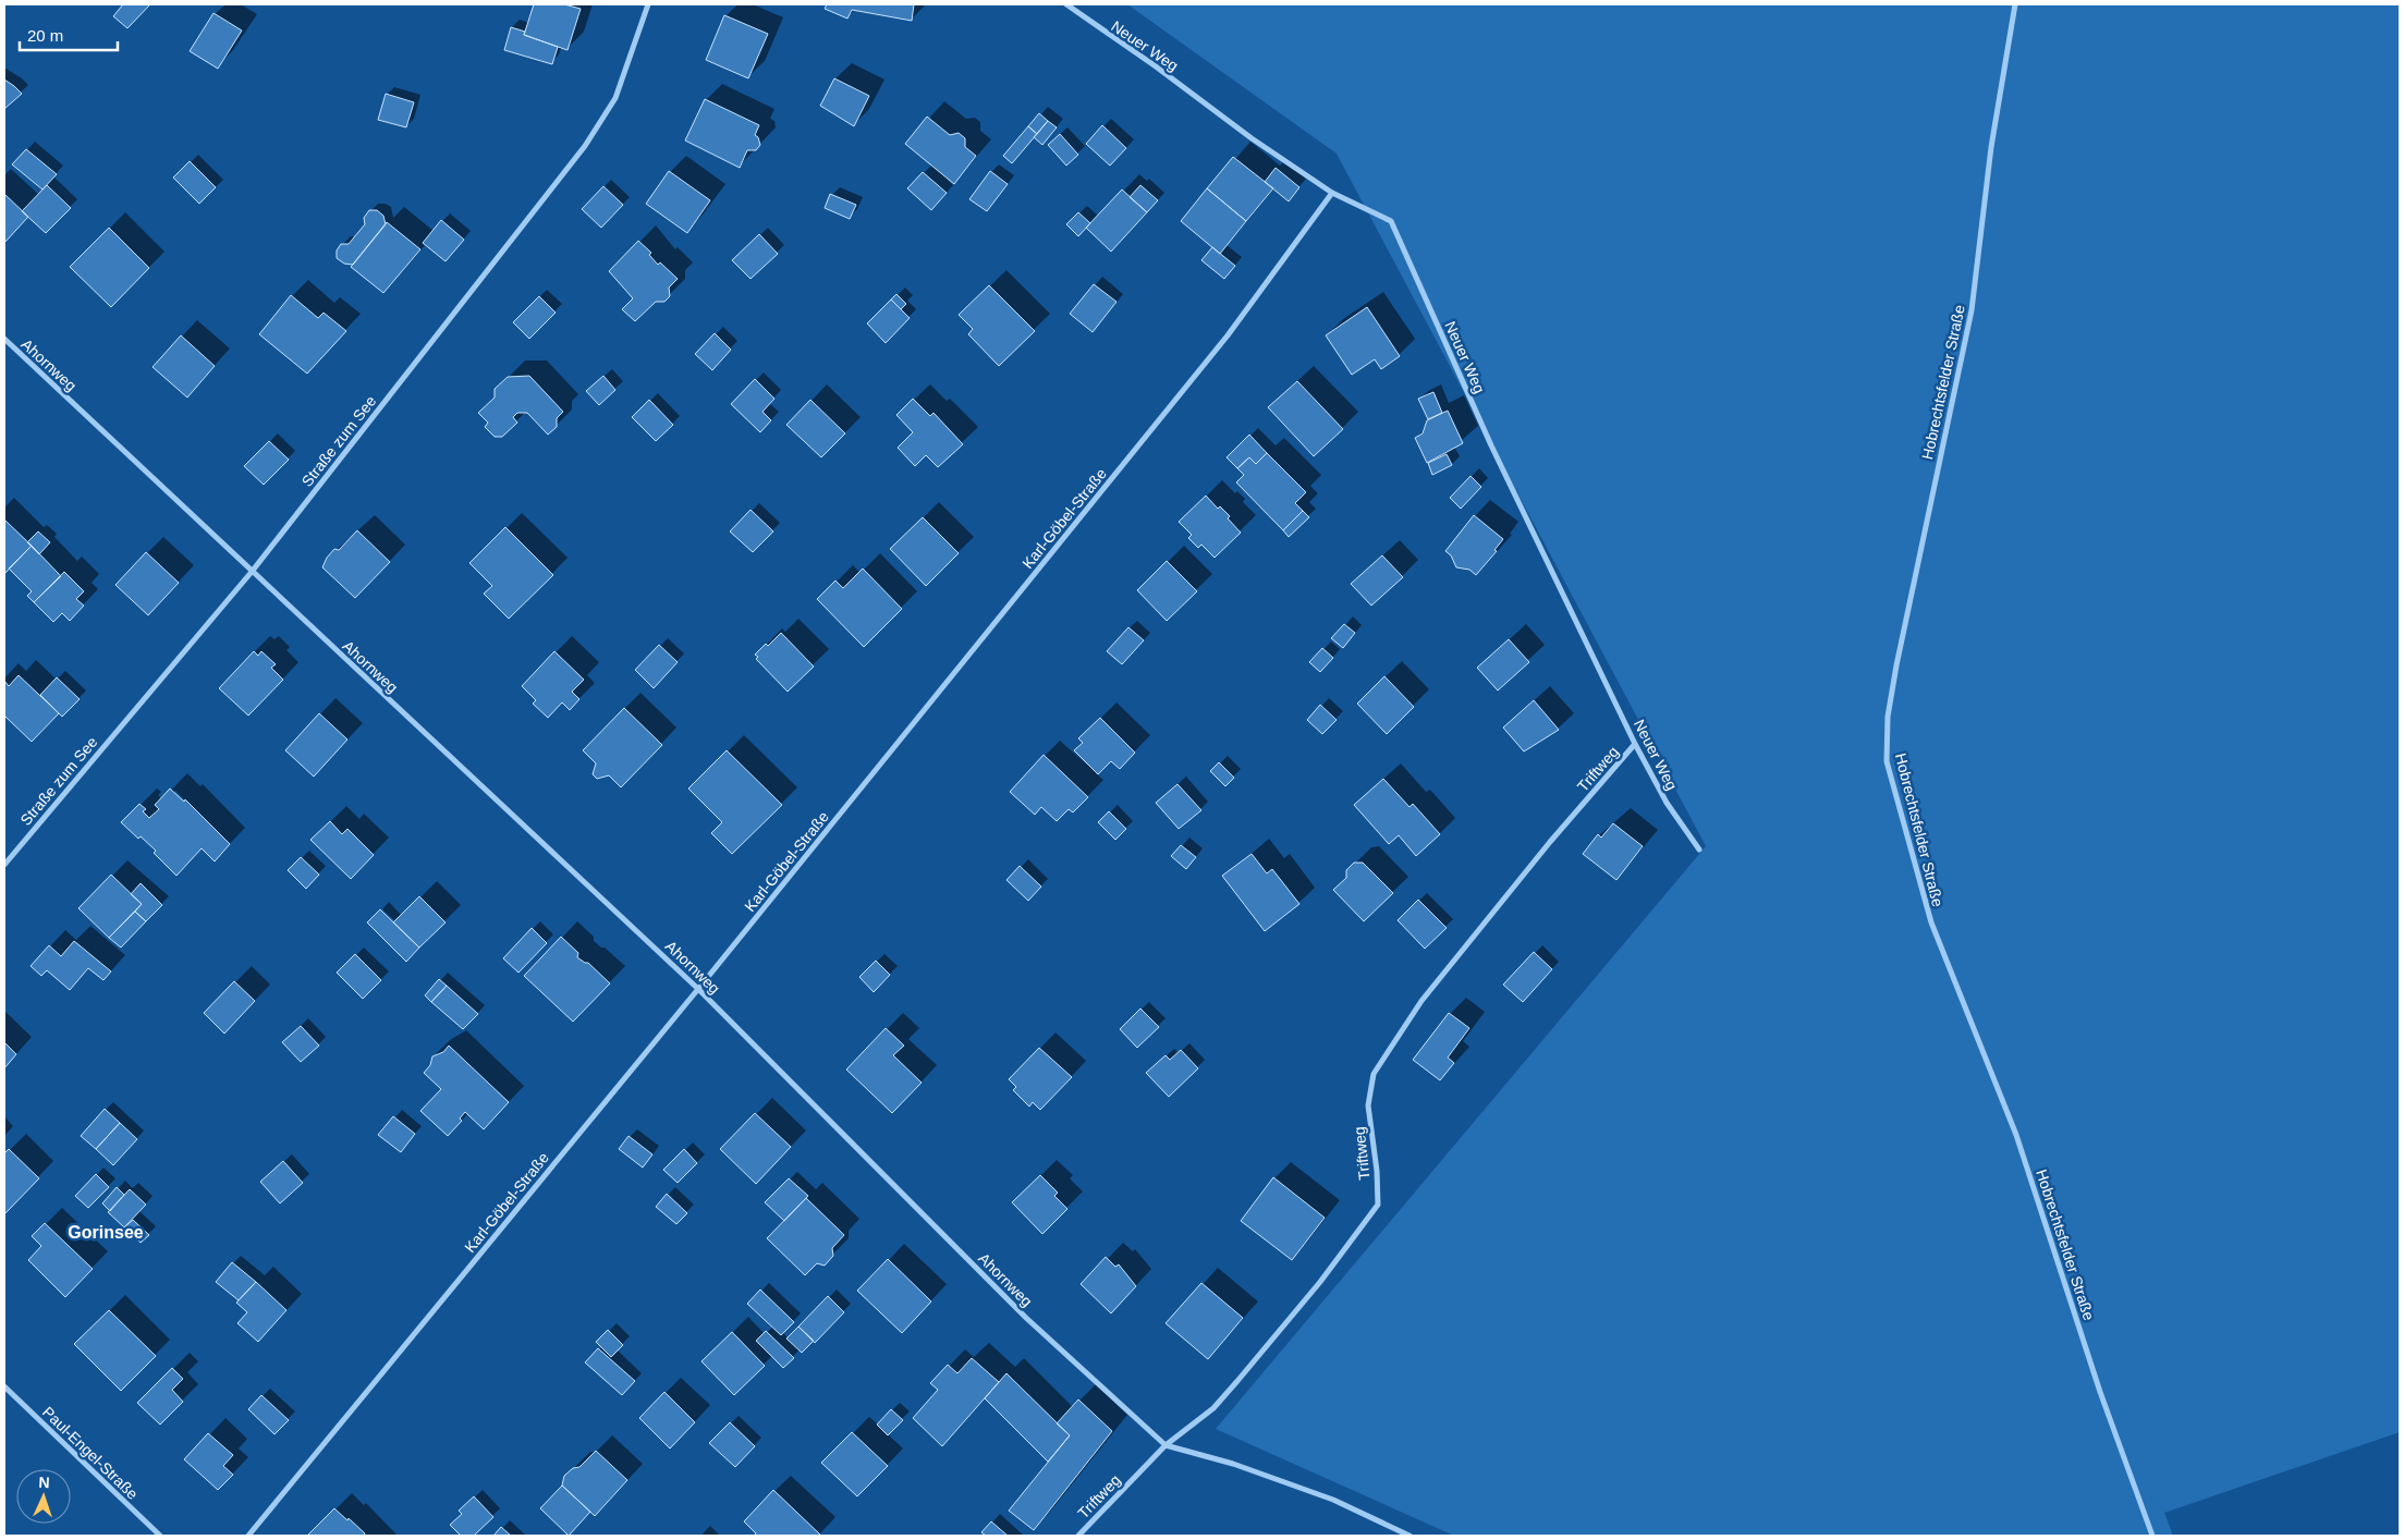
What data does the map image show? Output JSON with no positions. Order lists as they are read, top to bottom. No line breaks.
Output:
{"streets":{"street":["Neuer Weg","Ahornweg","Hobrechtsfelder Straße","Straße zum See","Karl-Göbel-Straße","Triftweg","Paul-Engel-Straße"]},"crossings":[["Neuer Weg","Karl-Göbel-Straße"],["Neuer Weg","Triftweg"],["Ahornweg","Straße zum See"],["Ahornweg","Karl-Göbel-Straße"],["Ahornweg","Triftweg"]],"districts":["Gorinsee"],"scale_bar":"20 m","north":"top"}
